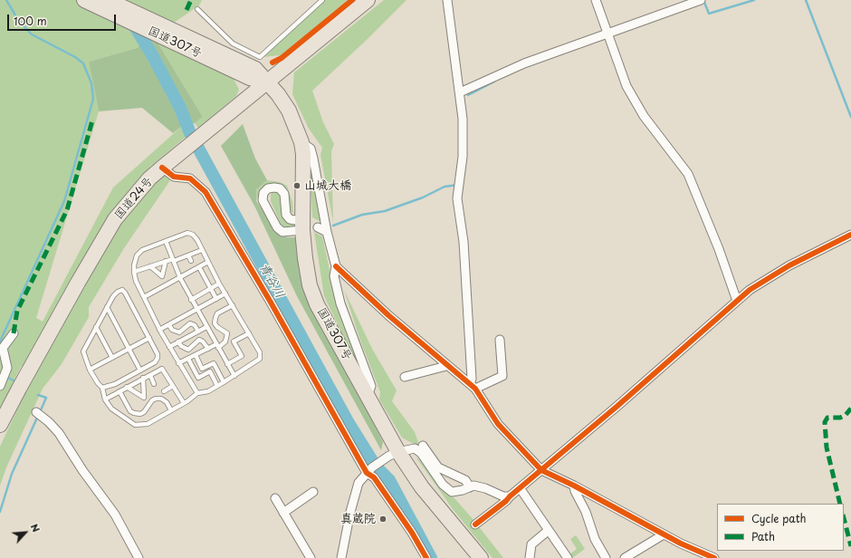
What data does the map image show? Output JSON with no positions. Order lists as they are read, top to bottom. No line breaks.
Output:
{"streets":{"highway":["国道307号","国道24号"]},"crossings":[["国道307号","国道24号"]],"water":["青谷川"],"places":["山城大橋","真蔵院"],"legend":["Cycle path","Path"],"scale_bar":"100 m","north":"top right"}
